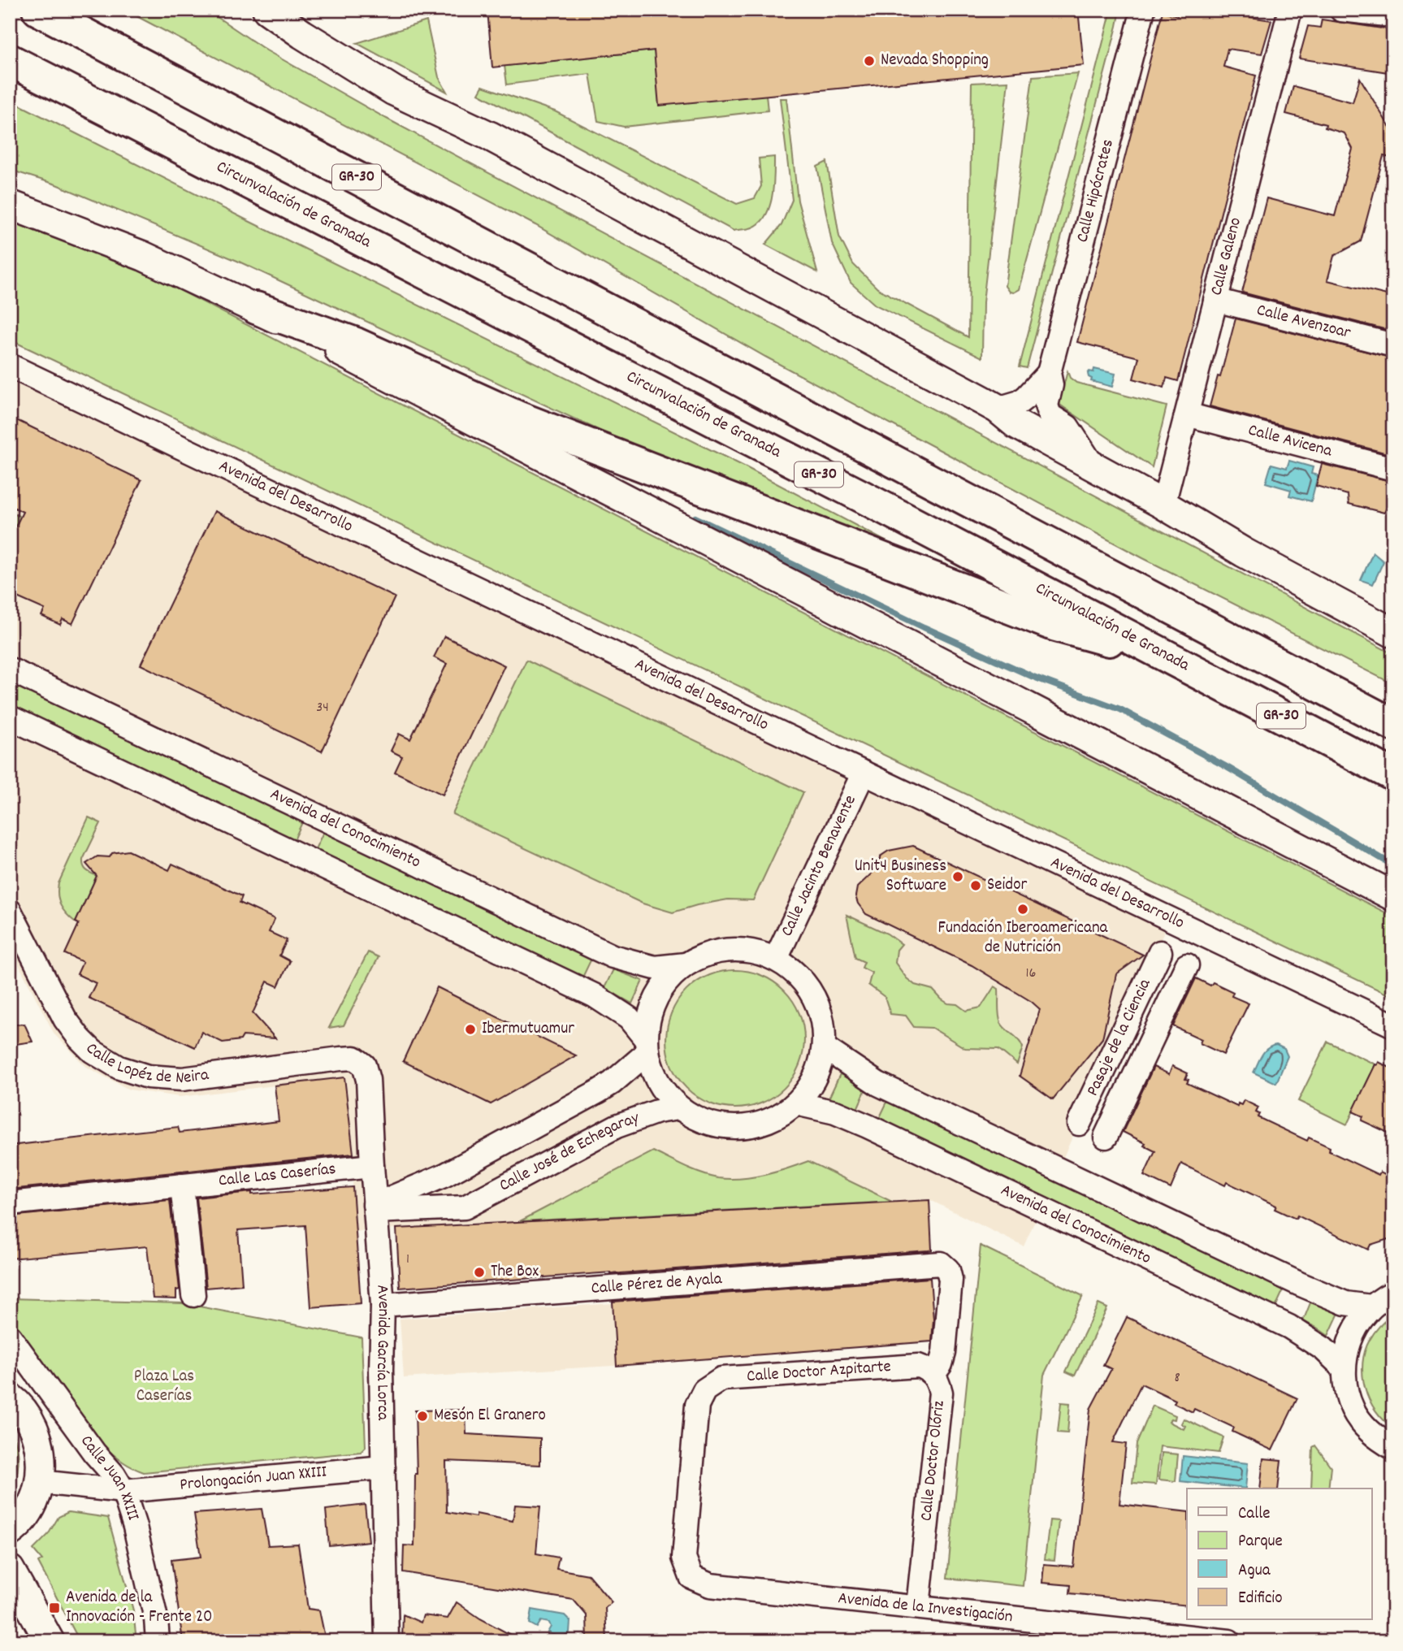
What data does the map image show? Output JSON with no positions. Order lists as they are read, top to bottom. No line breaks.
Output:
{"streets":{"highway":["GR-30","Circunvalación de Granada"],"street":["Calle Hipócrates","Calle Galeno","Calle Avenzoar","Calle Avicena","Avenida del Desarrollo","Avenida del Conocimiento","Calle Jacinto Benavente","Pasaje de la Ciencia","Calle Lopéz de Neira","Calle José de Echegaray","Calle Las Caserías","Calle Pérez de Ayala","Avenida García Lorca","Calle Doctor Azpitarte","Calle Doctor Olóriz","Calle Juan XXIII","Prolongación Juan XXIII","Avenida de la Investigación"]},"crossings":[["Calle Galeno","Calle Avenzoar"],["Calle Galeno","Calle Avicena"],["Avenida del Desarrollo","Calle Jacinto Benavente"],["Avenida del Conocimiento","Calle Jacinto Benavente"],["Avenida del Conocimiento","Calle José de Echegaray"],["Calle Jacinto Benavente","Calle José de Echegaray"],["Calle Lopéz de Neira","Avenida García Lorca"],["Calle José de Echegaray","Avenida García Lorca"],["Calle Las Caserías","Avenida García Lorca"],["Calle Pérez de Ayala","Avenida García Lorca"],["Calle Pérez de Ayala","Calle Doctor Olóriz"],["Avenida García Lorca","Prolongación Juan XXIII"],["Calle Doctor Azpitarte","Calle Doctor Olóriz"],["Calle Doctor Azpitarte","Avenida de la Investigación"],["Calle Doctor Olóriz","Avenida de la Investigación"],["Calle Juan XXIII","Prolongación Juan XXIII"]],"parks":["Plaza Las Caserías"],"places":{"other":["Nevada Shopping","Unit4 Business Software","Seidor","Fundación Iberoamericana de Nutrición","Ibermutuamur","The Box","Mesón El Granero"],"transit":["Avenida de la Innovación - Frente 20"]},"house_numbers":["34","16","1","8"],"legend":["Calle","Parque","Agua","Edificio"]}
